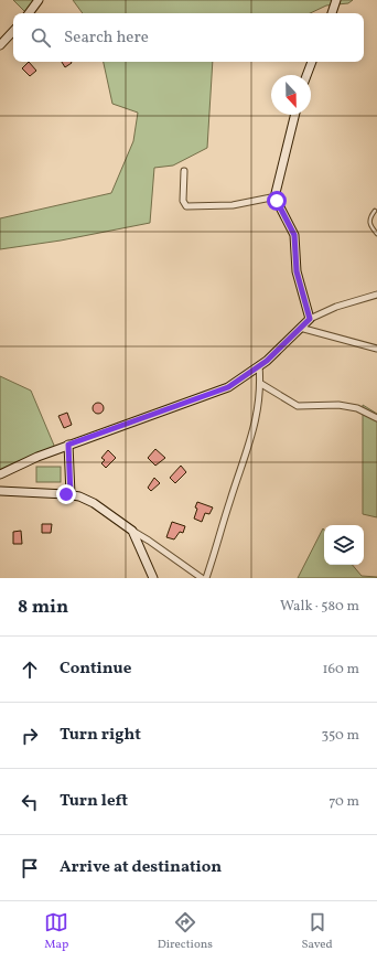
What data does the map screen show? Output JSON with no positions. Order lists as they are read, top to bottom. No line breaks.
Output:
{"north":"bottom","page":{"search":"Search here","heading":["8 min","Walk · 580 m"],"list":[["Continue","160 m"],["Turn right","350 m"],["Turn left","70 m"],"Arrive at destination"],"nav":["Map","Directions","Saved"]}}
